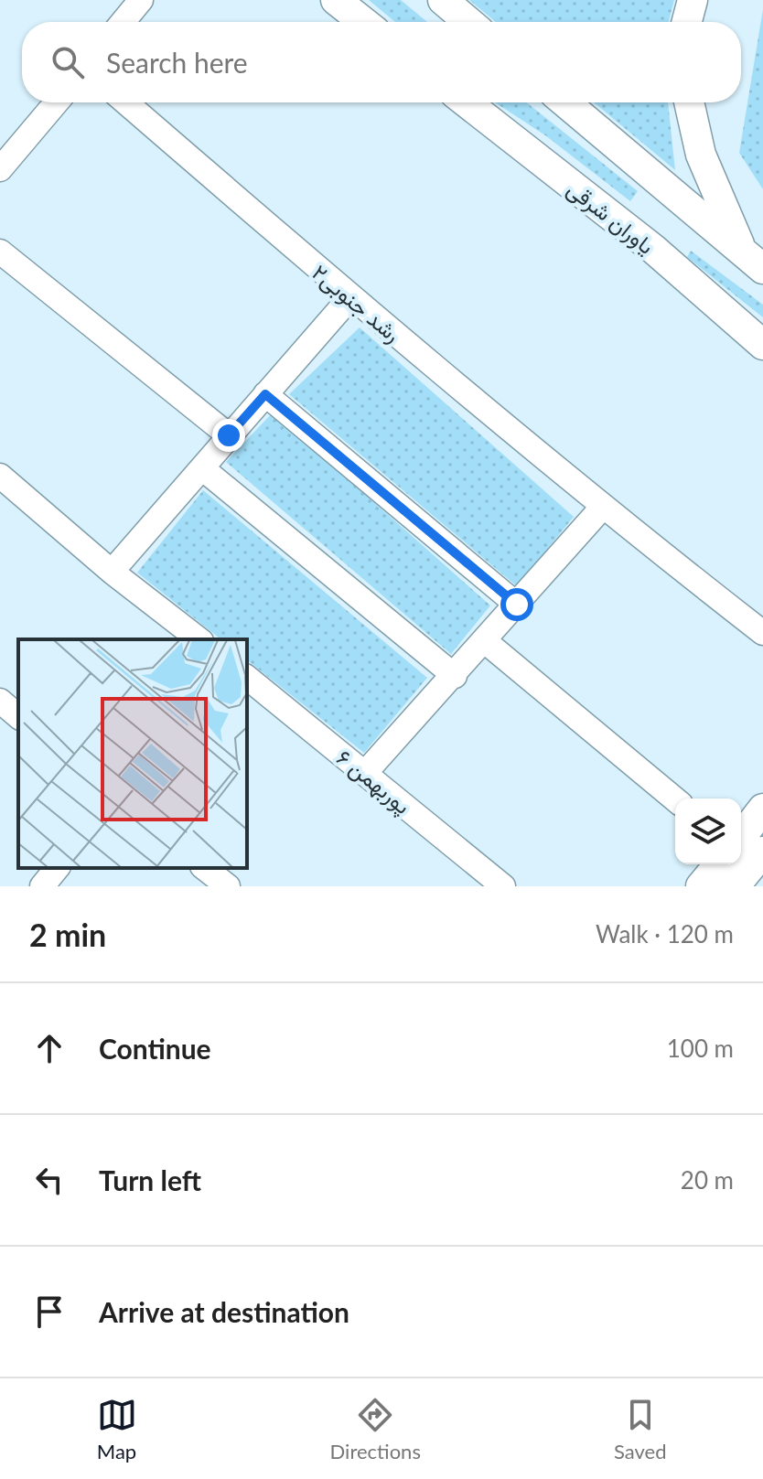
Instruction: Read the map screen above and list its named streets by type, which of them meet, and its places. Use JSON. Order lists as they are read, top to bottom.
{
  "streets": {
    "main road": ["یاوران شرقی"],
    "street": ["رشد جنوبی۲", "پوربهمن ۶"]
  },
  "page": {
    "search": "Search here",
    "heading": ["2 min", "Walk · 120 m"],
    "list": [
      ["Continue", "100 m"],
      ["Turn left", "20 m"],
      "Arrive at destination"
    ],
    "nav": ["Map", "Directions", "Saved"]
  }
}
